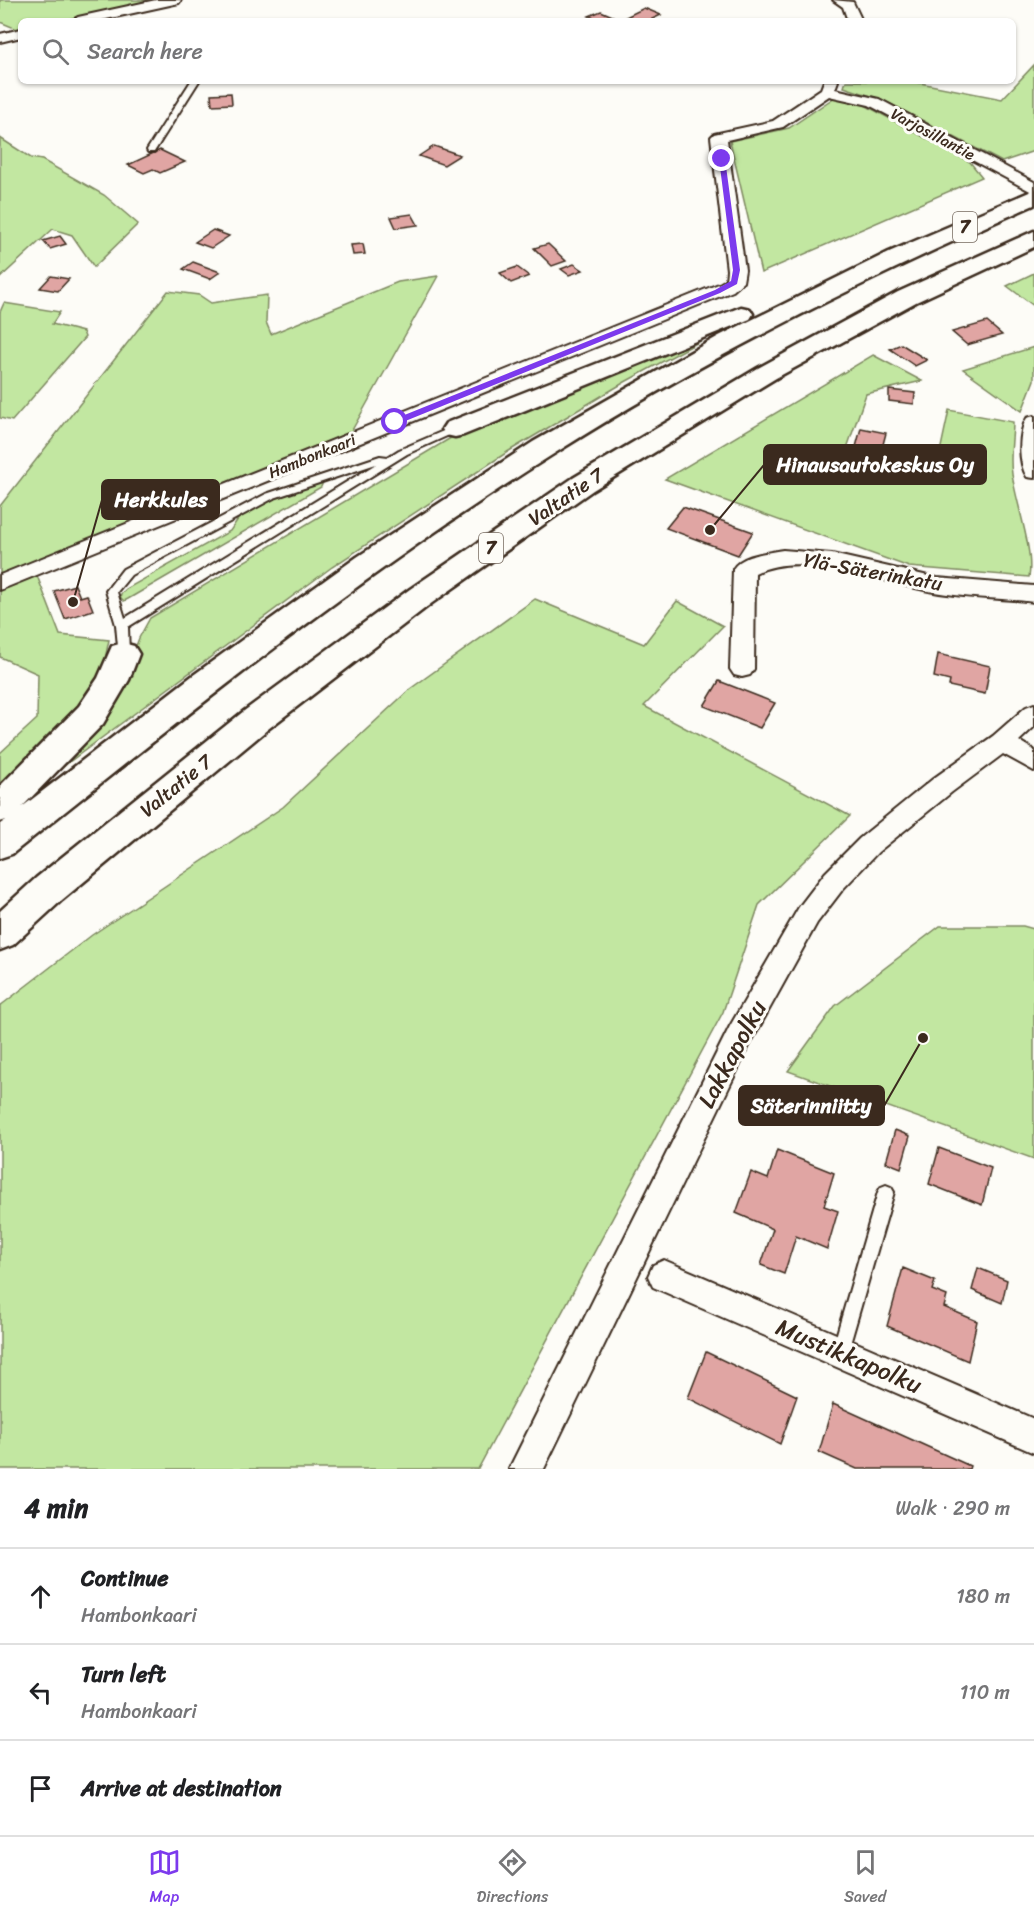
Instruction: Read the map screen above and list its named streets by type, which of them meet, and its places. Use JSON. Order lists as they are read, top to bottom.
{
  "streets": {
    "highway": ["7", "Valtatie 7"],
    "street": [
      "Varjosillantie",
      "Hambonkaari",
      "Ylä-Säterinkatu",
      "Lakkapolku",
      "Mustikkapolku"
    ]
  },
  "crossings": [
    ["Varjosillantie", "Hambonkaari"]
  ],
  "places": ["Hinausautokeskus Oy", "Herkkules", "Säterinniitty"],
  "page": {
    "search": "Search here",
    "heading": ["4 min", "Walk · 290 m"],
    "list": [
      ["Continue", "Hambonkaari", "180 m"],
      ["Turn left", "Hambonkaari", "110 m"],
      "Arrive at destination"
    ],
    "nav": ["Map", "Directions", "Saved"]
  }
}
